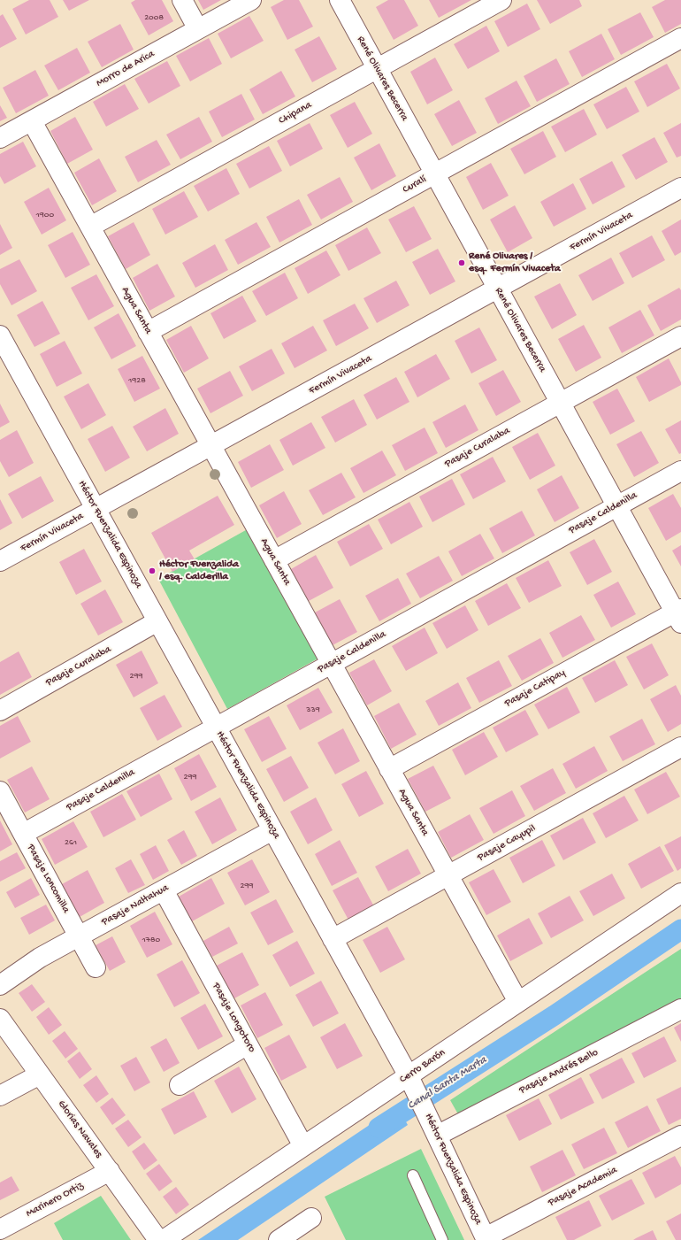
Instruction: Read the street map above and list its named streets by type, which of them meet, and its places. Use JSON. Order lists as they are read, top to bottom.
{
  "streets": {
    "street": [
      "Morro de Arica",
      "René Olivares Becerra",
      "Chipana",
      "Curalí",
      "Fermín Vivaceta",
      "Agua Santa",
      "Pasaje Curalaba",
      "Pasaje Caldenilla",
      "Héctor Fuenzalida Espinoza",
      "Pasaje Catipay",
      "Pasaje Cayupil",
      "Pasaje Loncomilla",
      "Pasaje Naltahua",
      "Pasaje Longotoro",
      "Cerro Barón",
      "Pasaje Andrés Bello",
      "Glorias Navales",
      "Pasaje Academia",
      "Marinero Ortiz"
    ]
  },
  "crossings": [
    ["Morro de Arica", "Agua Santa"],
    ["René Olivares Becerra", "Chipana"],
    ["René Olivares Becerra", "Curalí"],
    ["René Olivares Becerra", "Fermín Vivaceta"],
    ["René Olivares Becerra", "Pasaje Curalaba"],
    ["René Olivares Becerra", "Pasaje Caldenilla"],
    ["René Olivares Becerra", "Pasaje Catipay"],
    ["Chipana", "Agua Santa"],
    ["Curalí", "Agua Santa"],
    ["Fermín Vivaceta", "Agua Santa"],
    ["Fermín Vivaceta", "Héctor Fuenzalida Espinoza"],
    ["Agua Santa", "Pasaje Curalaba"],
    ["Agua Santa", "Pasaje Caldenilla"],
    ["Agua Santa", "Pasaje Catipay"],
    ["Agua Santa", "Pasaje Cayupil"],
    ["Agua Santa", "Cerro Barón"],
    ["Pasaje Curalaba", "Héctor Fuenzalida Espinoza"],
    ["Pasaje Caldenilla", "Héctor Fuenzalida Espinoza"],
    ["Pasaje Caldenilla", "Pasaje Loncomilla"],
    ["Héctor Fuenzalida Espinoza", "Pasaje Cayupil"],
    ["Héctor Fuenzalida Espinoza", "Pasaje Naltahua"],
    ["Héctor Fuenzalida Espinoza", "Cerro Barón"],
    ["Héctor Fuenzalida Espinoza", "Pasaje Andrés Bello"],
    ["Héctor Fuenzalida Espinoza", "Pasaje Academia"],
    ["Pasaje Loncomilla", "Pasaje Naltahua"],
    ["Pasaje Naltahua", "Pasaje Longotoro"],
    ["Pasaje Longotoro", "Cerro Barón"],
    ["Glorias Navales", "Marinero Ortiz"]
  ],
  "water": ["Canal Santa Marta"],
  "places": ["René Olivares / esq. Fermín Vivaceta", "Héctor Fuenzalida / esq. Calderilla"],
  "house_numbers": [
    "2008",
    "1900",
    "1928",
    "299",
    "339",
    "299",
    "261",
    "299",
    "1780"
  ]
}
